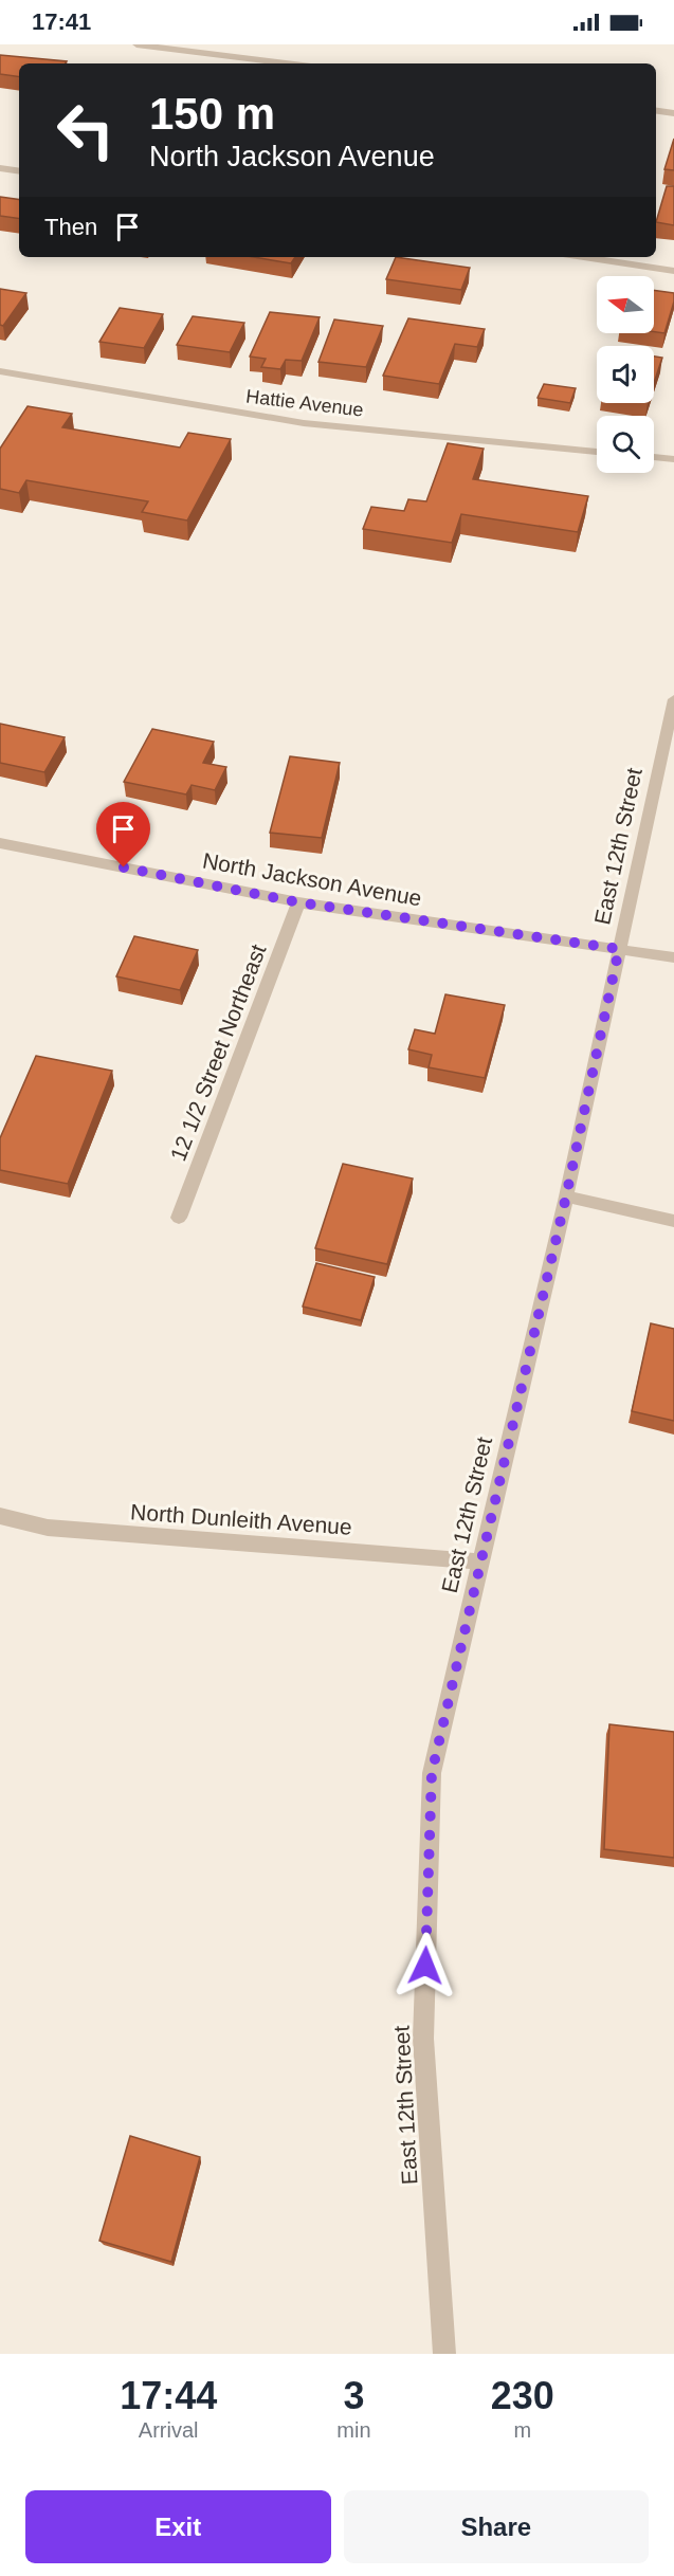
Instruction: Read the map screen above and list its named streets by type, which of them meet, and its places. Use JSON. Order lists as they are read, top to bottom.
{
  "streets": {
    "street": [
      "Hattie Avenue",
      "East 12th Street",
      "North Jackson Avenue",
      "12 1/2 Street Northeast",
      "North Dunleith Avenue"
    ]
  },
  "crossings": [
    ["East 12th Street", "North Jackson Avenue"],
    ["East 12th Street", "North Dunleith Avenue"],
    ["North Jackson Avenue", "12 1/2 Street Northeast"]
  ],
  "north": "left",
  "page": {
    "status": "17:41",
    "turn": ["150 m", "North Jackson Avenue"],
    "then": "Then",
    "eta": [
      "17:44",
      "Arrival",
      "3",
      "min",
      "230",
      "m"
    ],
    "buttons": ["Exit", "Share"]
  }
}
